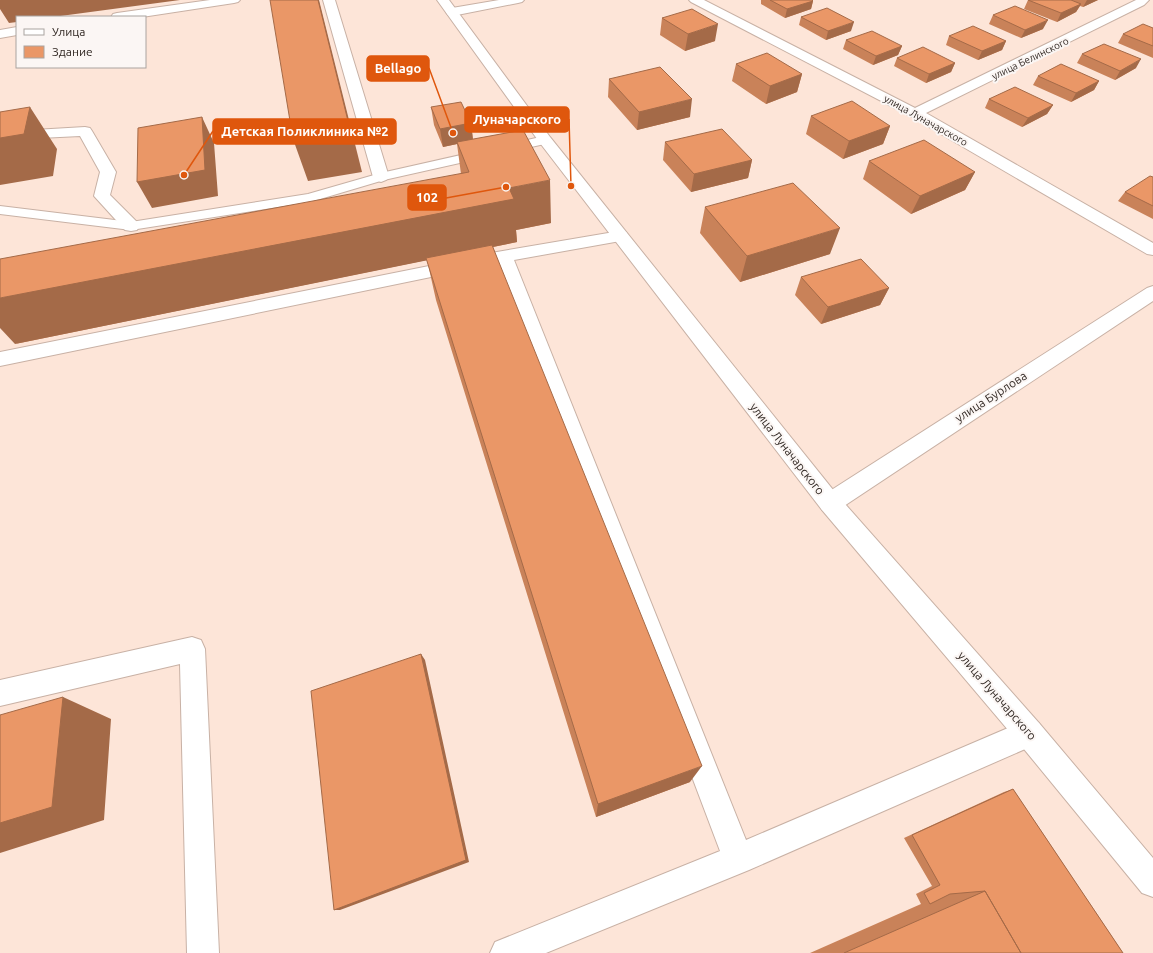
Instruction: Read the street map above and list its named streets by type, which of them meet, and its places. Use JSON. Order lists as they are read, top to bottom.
{
  "streets": {
    "street": ["улица Белинского", "улица Луначарского", "улица Бурлова"]
  },
  "crossings": [
    ["улица Белинского", "улица Луначарского"],
    ["улица Луначарского", "улица Бурлова"]
  ],
  "places": [
    "Bellago",
    "Детская Поликлиника №2",
    "Луначарского",
    "102"
  ],
  "legend": ["Улица", "Здание"]
}
